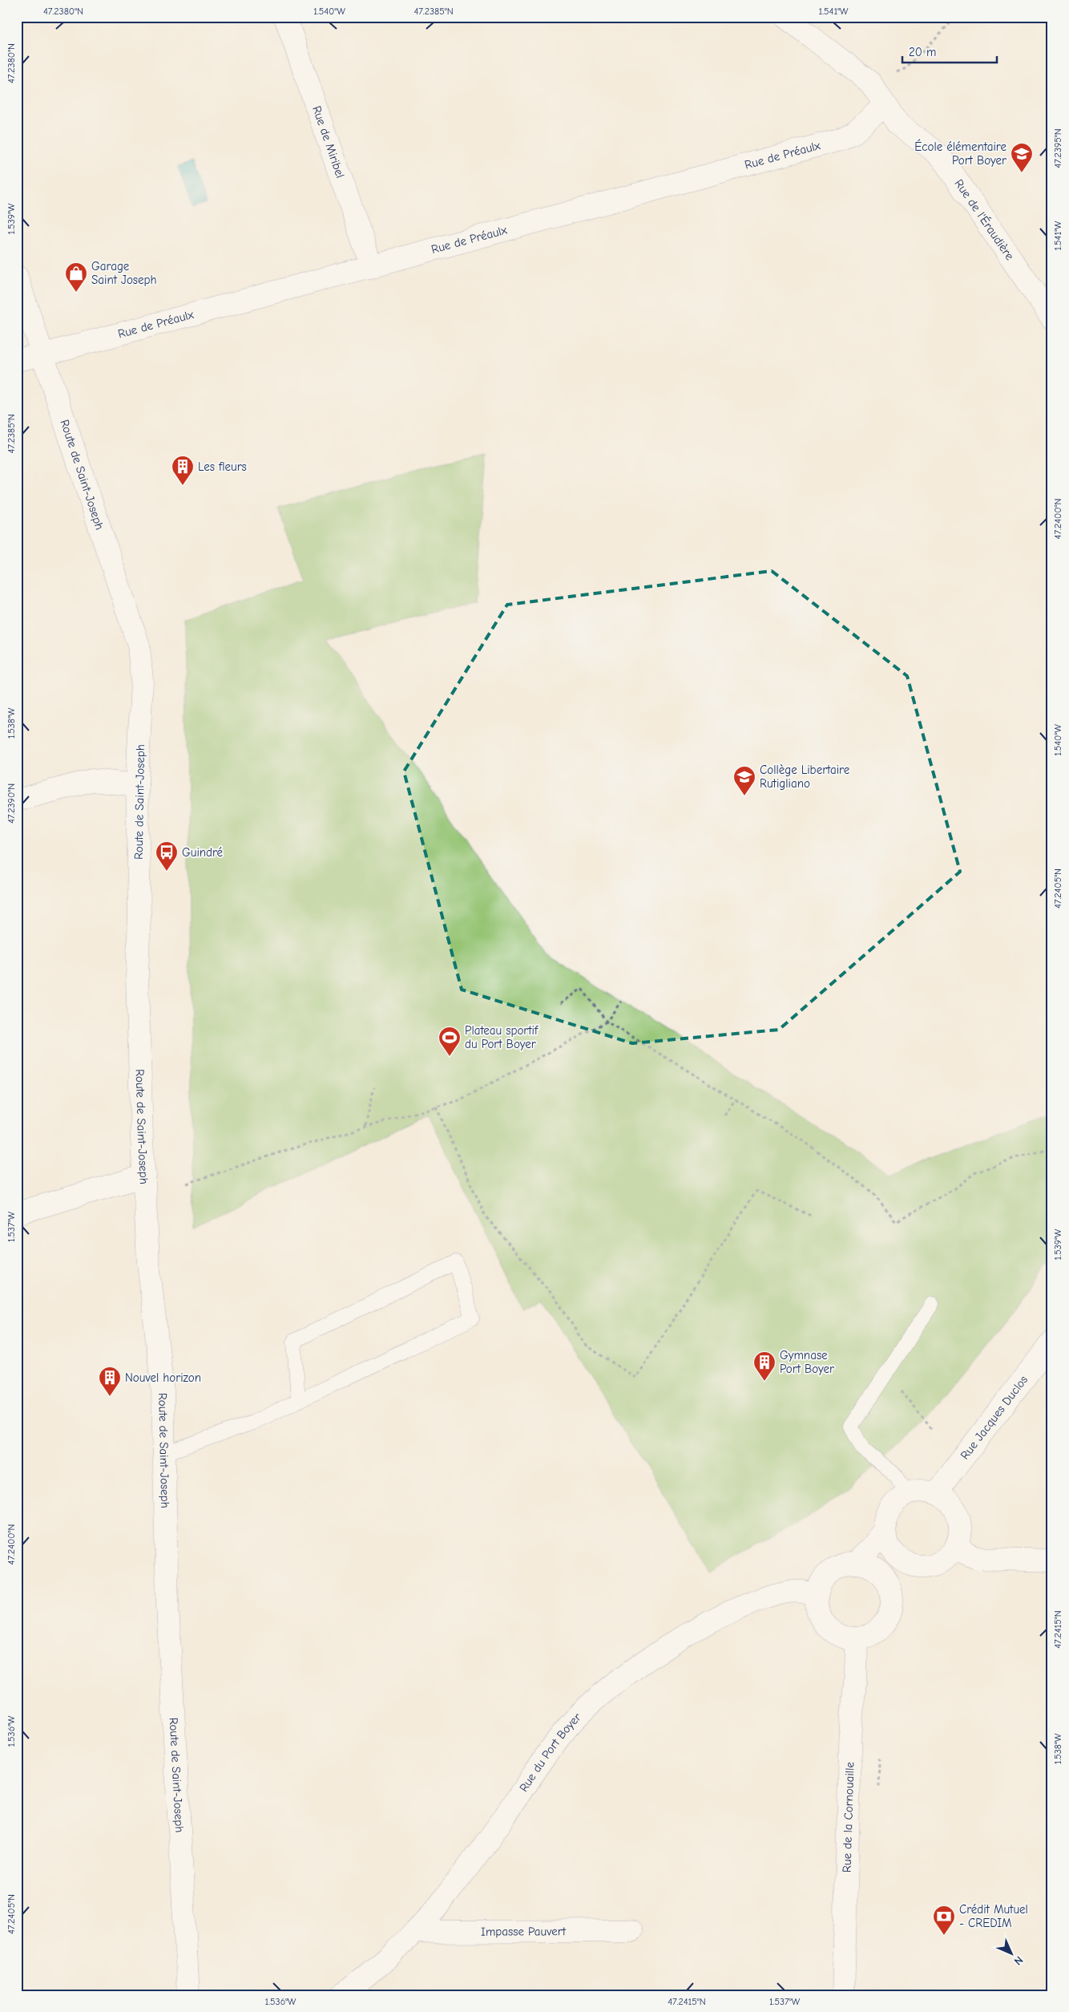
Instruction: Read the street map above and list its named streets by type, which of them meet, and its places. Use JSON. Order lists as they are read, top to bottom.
{
  "streets": {
    "street": [
      "Rue de Miribel",
      "Rue de Préaulx",
      "Rue de l'Éraudière",
      "Route de Saint-Joseph",
      "Rue Jacques Duclos",
      "Rue du Port Boyer",
      "Rue de la Cornouaille",
      "Impasse Pauvert"
    ]
  },
  "crossings": [
    ["Rue de Miribel", "Rue de Préaulx"],
    ["Rue de Préaulx", "Rue de l'Éraudière"],
    ["Rue de Préaulx", "Route de Saint-Joseph"],
    ["Rue du Port Boyer", "Rue de la Cornouaille"],
    ["Rue du Port Boyer", "Impasse Pauvert"]
  ],
  "places": {
    "school or university": ["École élémentaire Port Boyer", "Collège Libertaire Rutigliano"],
    "shop": ["Garage Saint Joseph"],
    "building": ["Les fleurs", "Gymnase Port Boyer", "Nouvel horizon"],
    "bus stop": ["Guindré"],
    "sports": ["Plateau sportif du Port Boyer"],
    "bank": ["Crédit Mutuel - CREDIM"]
  },
  "scale_bar": "20 m",
  "north": "bottom right",
  "coordinates": [
    "47.2380°N",
    "1.540°W",
    "47.2385°N",
    "1.541°W",
    "47.2395°N",
    "1.539°W",
    "47.2400°N",
    "1.538°W",
    "47.2390°N",
    "47.2405°N",
    "1.537°W",
    "47.2415°N",
    "1.536°W"
  ]
}
